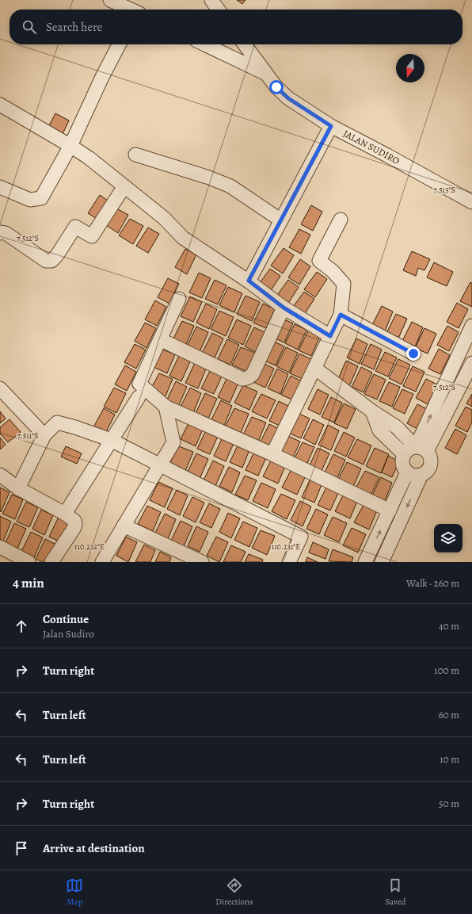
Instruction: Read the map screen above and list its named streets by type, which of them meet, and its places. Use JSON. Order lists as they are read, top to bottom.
{
  "streets": {
    "street": ["JALAN SUDIRO"]
  },
  "north": "bottom",
  "page": {
    "search": "Search here",
    "heading": ["4 min", "Walk · 260 m"],
    "list": [
      ["Continue", "Jalan Sudiro", "40 m"],
      ["Turn right", "100 m"],
      ["Turn left", "60 m"],
      ["Turn left", "10 m"],
      ["Turn right", "50 m"],
      "Arrive at destination"
    ],
    "nav": ["Map", "Directions", "Saved"]
  },
  "coordinates": [
    "7.513°S",
    "7.512°S",
    "7.511°S",
    "110.232°E",
    "110.231°E"
  ]
}
